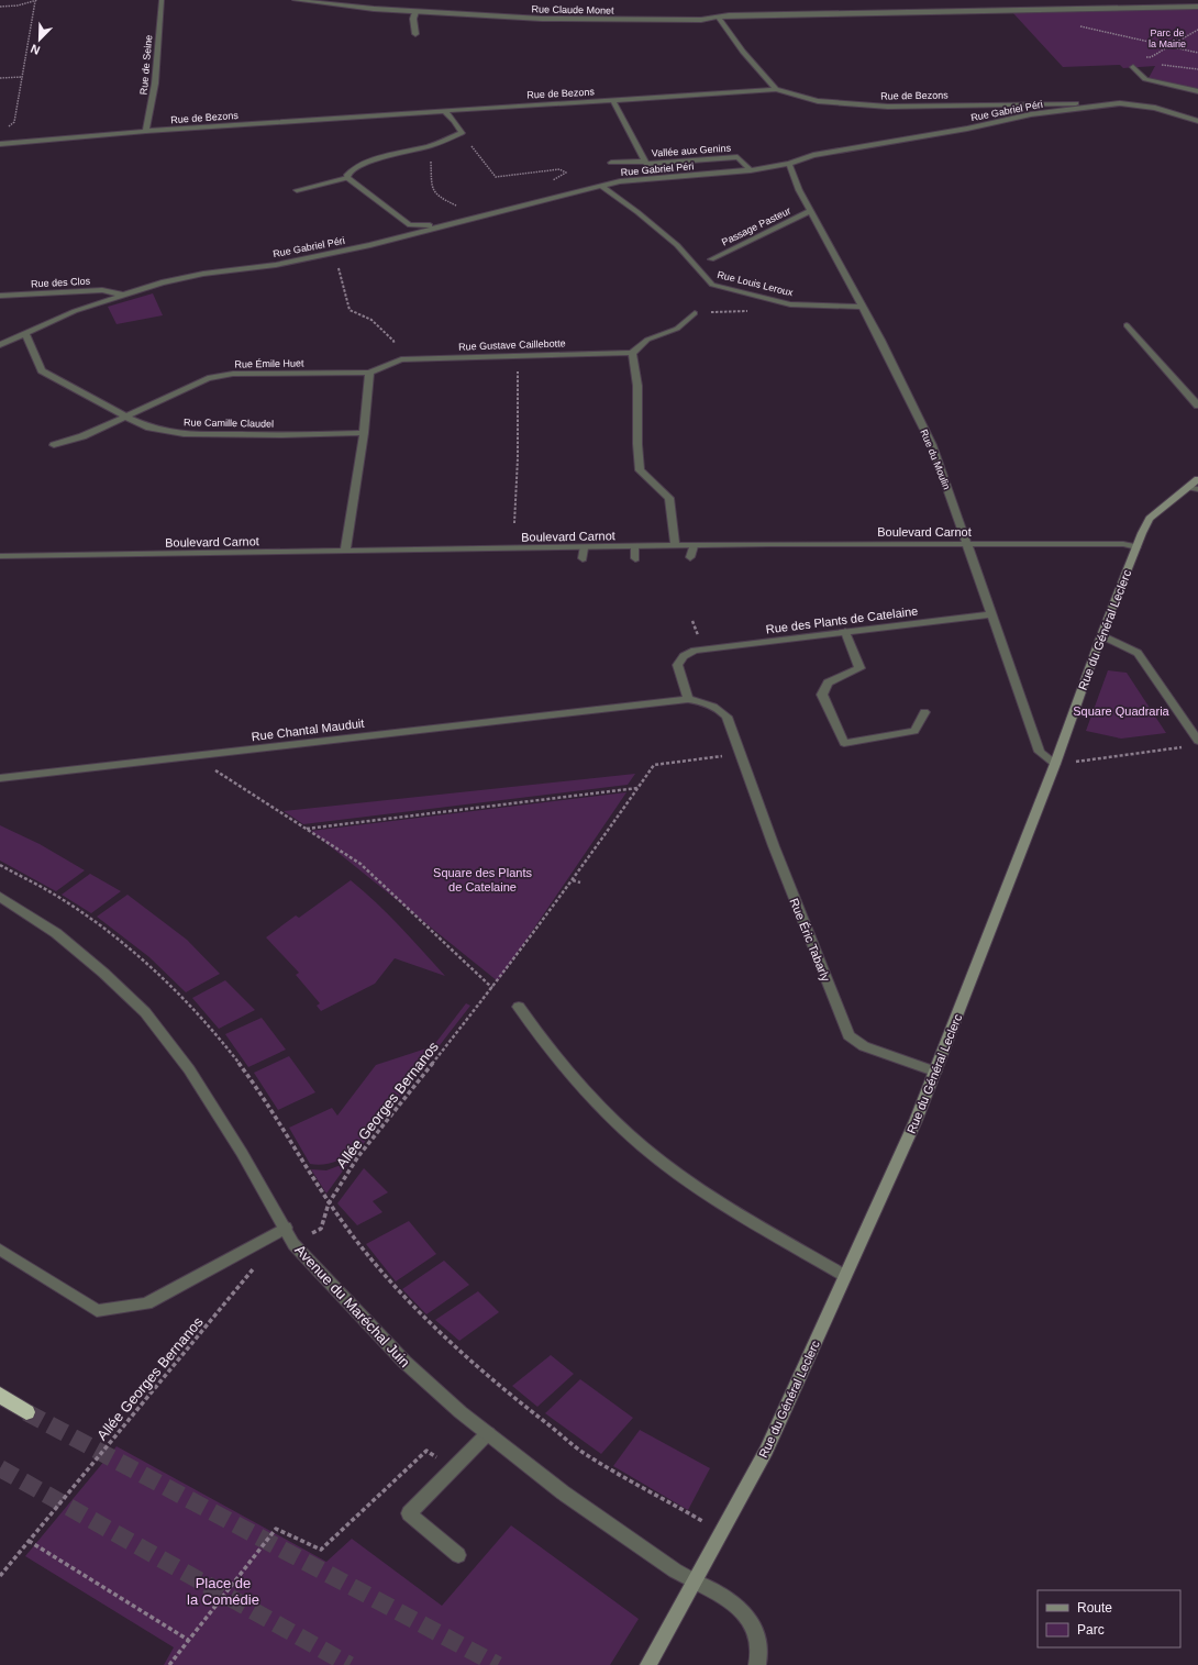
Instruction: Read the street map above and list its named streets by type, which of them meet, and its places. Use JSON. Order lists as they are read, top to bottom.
{
  "streets": {
    "street": [
      "Rue Claude Monet",
      "Rue de Seine",
      "Rue de Bezons",
      "Rue Gabriel Péri",
      "Vallée aux Genins",
      "Passage Pasteur",
      "Rue des Clos",
      "Rue Louis Leroux",
      "Rue Gustave Caillebotte",
      "Rue Émile Huet",
      "Rue Camille Claudel",
      "Rue du Moulin",
      "Boulevard Carnot",
      "Rue des Plants de Catelaine",
      "Rue du Général Leclerc",
      "Rue Chantal Mauduit",
      "Rue Éric Tabarly",
      "Avenue du Maréchal Juin"
    ],
    "path": ["Allée Georges Bernanos"]
  },
  "crossings": [
    ["Rue de Seine", "Rue de Bezons"],
    ["Rue de Bezons", "Rue Gabriel Péri"],
    ["Rue de Bezons", "Vallée aux Genins"],
    ["Rue Gabriel Péri", "Vallée aux Genins"],
    ["Rue Gabriel Péri", "Rue des Clos"],
    ["Rue Gabriel Péri", "Rue Louis Leroux"],
    ["Rue Gabriel Péri", "Rue Camille Claudel"],
    ["Rue Gabriel Péri", "Rue du Moulin"],
    ["Passage Pasteur", "Rue du Moulin"],
    ["Rue Louis Leroux", "Rue du Moulin"],
    ["Rue Gustave Caillebotte", "Rue Émile Huet"],
    ["Rue Émile Huet", "Rue Camille Claudel"],
    ["Rue du Moulin", "Boulevard Carnot"],
    ["Rue du Moulin", "Rue des Plants de Catelaine"],
    ["Rue du Moulin", "Rue du Général Leclerc"],
    ["Boulevard Carnot", "Rue du Général Leclerc"],
    ["Rue des Plants de Catelaine", "Rue Chantal Mauduit"],
    ["Rue des Plants de Catelaine", "Rue Éric Tabarly"],
    ["Rue du Général Leclerc", "Rue Éric Tabarly"],
    ["Rue du Général Leclerc", "Avenue du Maréchal Juin"],
    ["Rue Chantal Mauduit", "Rue Éric Tabarly"],
    ["Rue Éric Tabarly", "Allée Georges Bernanos"],
    ["Allée Georges Bernanos", "Avenue du Maréchal Juin"]
  ],
  "parks": [
    "Parc de la Mairie",
    "Square Quadraria",
    "Square des Plants de Catelaine",
    "Place de la Comédie"
  ],
  "legend": ["Route", "Parc"],
  "north": "bottom left"
}
